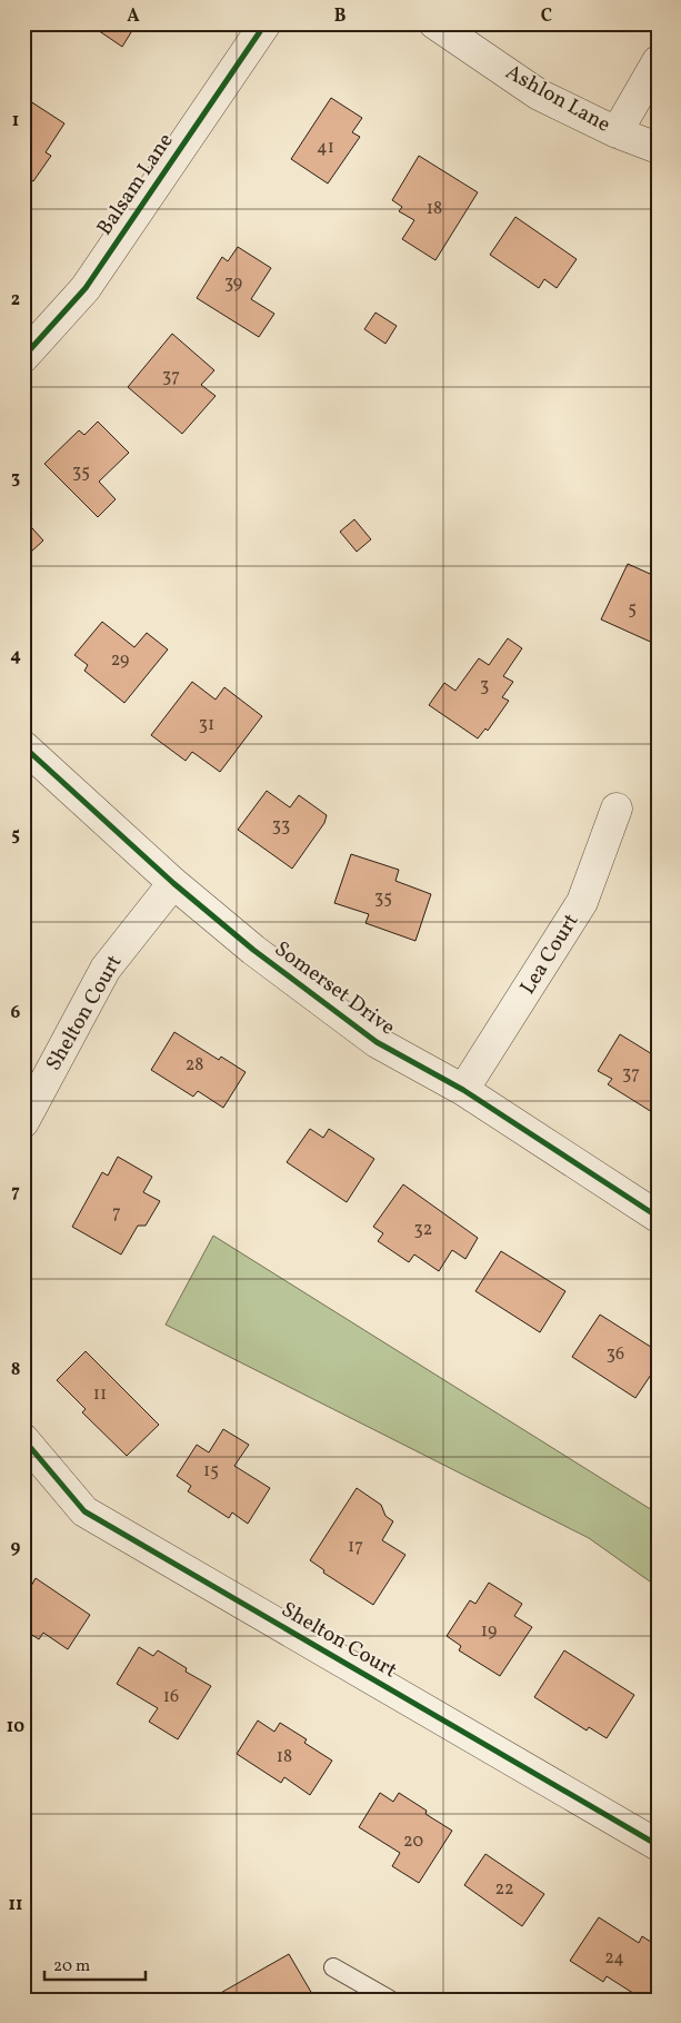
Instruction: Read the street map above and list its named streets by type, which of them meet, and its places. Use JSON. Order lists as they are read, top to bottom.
{
  "streets": {
    "street": [
      "Ashlon Lane",
      "Balsam Lane",
      "Lea Court",
      "Somerset Drive",
      "Shelton Court"
    ]
  },
  "crossings": [
    ["Lea Court", "Somerset Drive"],
    ["Somerset Drive", "Shelton Court"]
  ],
  "house_numbers": [
    "41",
    "18",
    "39",
    "37",
    "35",
    "5",
    "29",
    "3",
    "31",
    "33",
    "35",
    "28",
    "37",
    "7",
    "32",
    "36",
    "11",
    "15",
    "17",
    "19",
    "16",
    "18",
    "20",
    "22",
    "24"
  ],
  "scale_bar": "20 m",
  "grid": {
    "columns": ["A", "B", "C"],
    "rows": [
      "1",
      "2",
      "3",
      "4",
      "5",
      "6",
      "7",
      "8",
      "9",
      "10",
      "11"
    ]
  }
}
